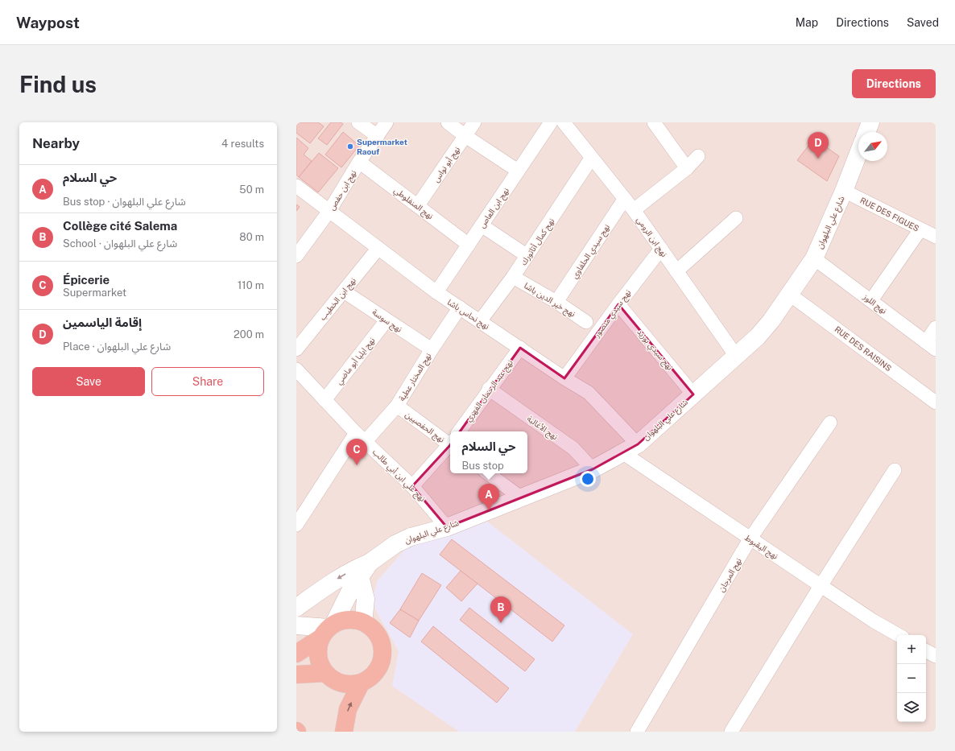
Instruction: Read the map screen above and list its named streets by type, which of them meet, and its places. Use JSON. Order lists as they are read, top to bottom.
{
  "streets": {
    "street": [
      "نهج أبو نواس",
      "نهج ابن حفص",
      "نهج المنفلوطي",
      "نهج ابن العاص",
      "RUE DES FIGUES",
      "شارع علي البلهوان",
      "نهج ابن الرومي",
      "نهج كمال أتاتورك",
      "نهج سيدي الحلفاوي",
      "نهج ابن الخطيب",
      "نهج خير الدين باشا",
      "نهج اللوز",
      "نهج سيدي منصور",
      "نهج نحاس باشا",
      "نهج سوسة",
      "RUE DES RAISINS",
      "نهج سيدي بوزيد",
      "نهج ايليا أبو ماضي",
      "نهج المختار عطية",
      "نهج عبد الرحمان الفهري",
      "نهج الحفصيين",
      "نهج الأغالبة",
      "نهج علي ابن أبي طالب",
      "نهج اليقبوط",
      "نهج المرجان"
    ]
  },
  "crossings": [
    ["نهج أبو نواس", "نهج المنفلوطي"],
    ["نهج ابن حفص", "نهج المنفلوطي"],
    ["نهج ابن حفص", "نهج نحاس باشا"],
    ["نهج المنفلوطي", "نهج ابن العاص"],
    ["نهج ابن العاص", "نهج نحاس باشا"],
    ["RUE DES FIGUES", "شارع علي البلهوان"],
    ["شارع علي البلهوان", "نهج ابن الرومي"],
    ["شارع علي البلهوان", "نهج اللوز"],
    ["شارع علي البلهوان", "نهج نحاس باشا"],
    ["شارع علي البلهوان", "RUE DES RAISINS"],
    ["شارع علي البلهوان", "نهج سيدي بوزيد"],
    ["شارع علي البلهوان", "نهج الأغالبة"],
    ["شارع علي البلهوان", "نهج علي ابن أبي طالب"],
    ["شارع علي البلهوان", "نهج اليقبوط"],
    ["نهج ابن الرومي", "نهج كمال أتاتورك"],
    ["نهج ابن الرومي", "نهج سيدي الحلفاوي"],
    ["نهج ابن الرومي", "نهج سيدي منصور"],
    ["نهج كمال أتاتورك", "نهج خير الدين باشا"],
    ["نهج كمال أتاتورك", "نهج نحاس باشا"],
    ["نهج سيدي الحلفاوي", "نهج خير الدين باشا"],
    ["نهج ابن الخطيب", "نهج نحاس باشا"],
    ["نهج ابن الخطيب", "نهج سوسة"],
    ["نهج سيدي منصور", "نهج نحاس باشا"],
    ["نهج سيدي منصور", "نهج سيدي بوزيد"],
    ["نهج نحاس باشا", "نهج المختار عطية"],
    ["نهج نحاس باشا", "نهج عبد الرحمان الفهري"],
    ["نهج نحاس باشا", "نهج اليقبوط"],
    ["نهج سوسة", "نهج ايليا أبو ماضي"],
    ["نهج سوسة", "نهج المختار عطية"],
    ["نهج ايليا أبو ماضي", "نهج علي ابن أبي طالب"],
    ["نهج المختار عطية", "نهج الحفصيين"],
    ["نهج المختار عطية", "نهج علي ابن أبي طالب"],
    ["نهج عبد الرحمان الفهري", "نهج الأغالبة"],
    ["نهج عبد الرحمان الفهري", "نهج علي ابن أبي طالب"],
    ["نهج اليقبوط", "نهج المرجان"]
  ],
  "places": ["Supermarket Raouf"],
  "north": "top right",
  "page": {
    "header": "Waypost",
    "nav": ["Map", "Directions", "Saved"],
    "buttons": [
      "Directions",
      ["Save", "Share"]
    ],
    "title": "Find us",
    "heading": ["Nearby", "4 results"],
    "pins": [
      "D",
      "C",
      "A",
      "B"
    ],
    "list": [
      {
        "mark": "A",
        "name": "حي السلام",
        "note": "Bus stop · شارع علي البلهوان",
        "value": "50 m"
      },
      {
        "mark": "B",
        "name": "Collège cité Salema",
        "note": "School · شارع علي البلهوان",
        "value": "80 m"
      },
      {
        "mark": "C",
        "name": "Épicerie",
        "note": "Supermarket",
        "value": "110 m"
      },
      {
        "mark": "D",
        "name": "إقامة الياسمين",
        "note": "Place · شارع علي البلهوان",
        "value": "200 m"
      }
    ],
    "popup": ["حي السلام", "Bus stop"],
    "map_buttons": ["+", "−"]
  }
}
